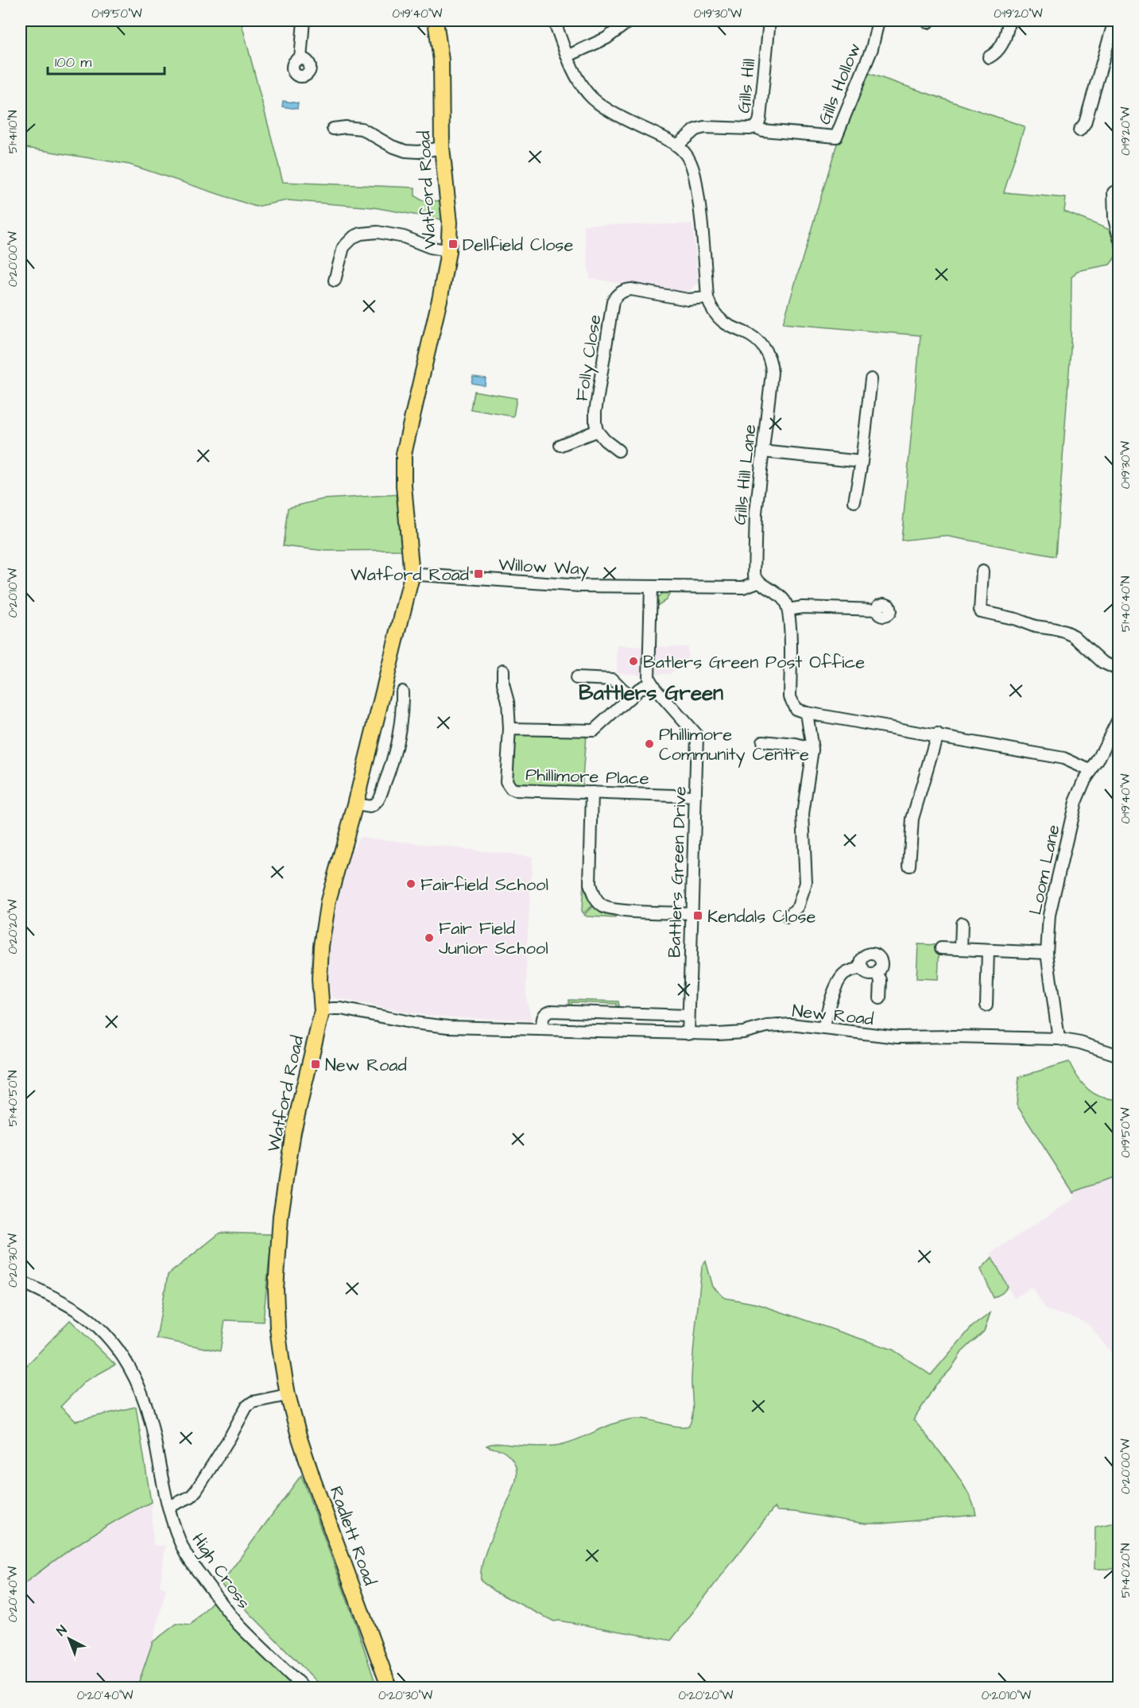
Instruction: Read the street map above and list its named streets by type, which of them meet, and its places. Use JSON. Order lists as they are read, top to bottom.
{
  "streets": {
    "main road": ["Watford Road", "Radlett Road"],
    "street": [
      "Gills Hollow",
      "Gills Hill",
      "Folly Close",
      "Gills Hill Lane",
      "Willow Way",
      "Phillimore Place",
      "Loom Lane",
      "Battlers Green Drive",
      "New Road",
      "High Cross"
    ]
  },
  "crossings": [
    ["Gills Hollow", "Gills Hill"],
    ["Gills Hill", "Gills Hill Lane"],
    ["Watford Road", "Willow Way"],
    ["Watford Road", "New Road"],
    ["Watford Road", "Radlett Road"],
    ["Folly Close", "Gills Hill Lane"],
    ["Gills Hill Lane", "Willow Way"],
    ["Phillimore Place", "Battlers Green Drive"],
    ["Loom Lane", "New Road"],
    ["Battlers Green Drive", "New Road"]
  ],
  "districts": ["Battlers Green"],
  "places": {
    "transit": [
      "Dellfield Close",
      "Watford Road",
      "Kendals Close",
      "New Road"
    ],
    "other": [
      "Batlers Green Post Office",
      "Phillimore Community Centre",
      "Fairfield School",
      "Fair Field Junior School"
    ]
  },
  "scale_bar": "100 m",
  "north": "top left",
  "coordinates": [
    "0°19'50\"W",
    "0°19'40\"W",
    "0°19'30\"W",
    "0°19'20\"W",
    "51°41'10\"N",
    "0°20'00\"W",
    "0°20'10\"W",
    "51°40'40\"N",
    "0°20'20\"W",
    "51°40'50\"N",
    "0°20'30\"W",
    "51°40'20\"N",
    "0°20'40\"W"
  ]
}
